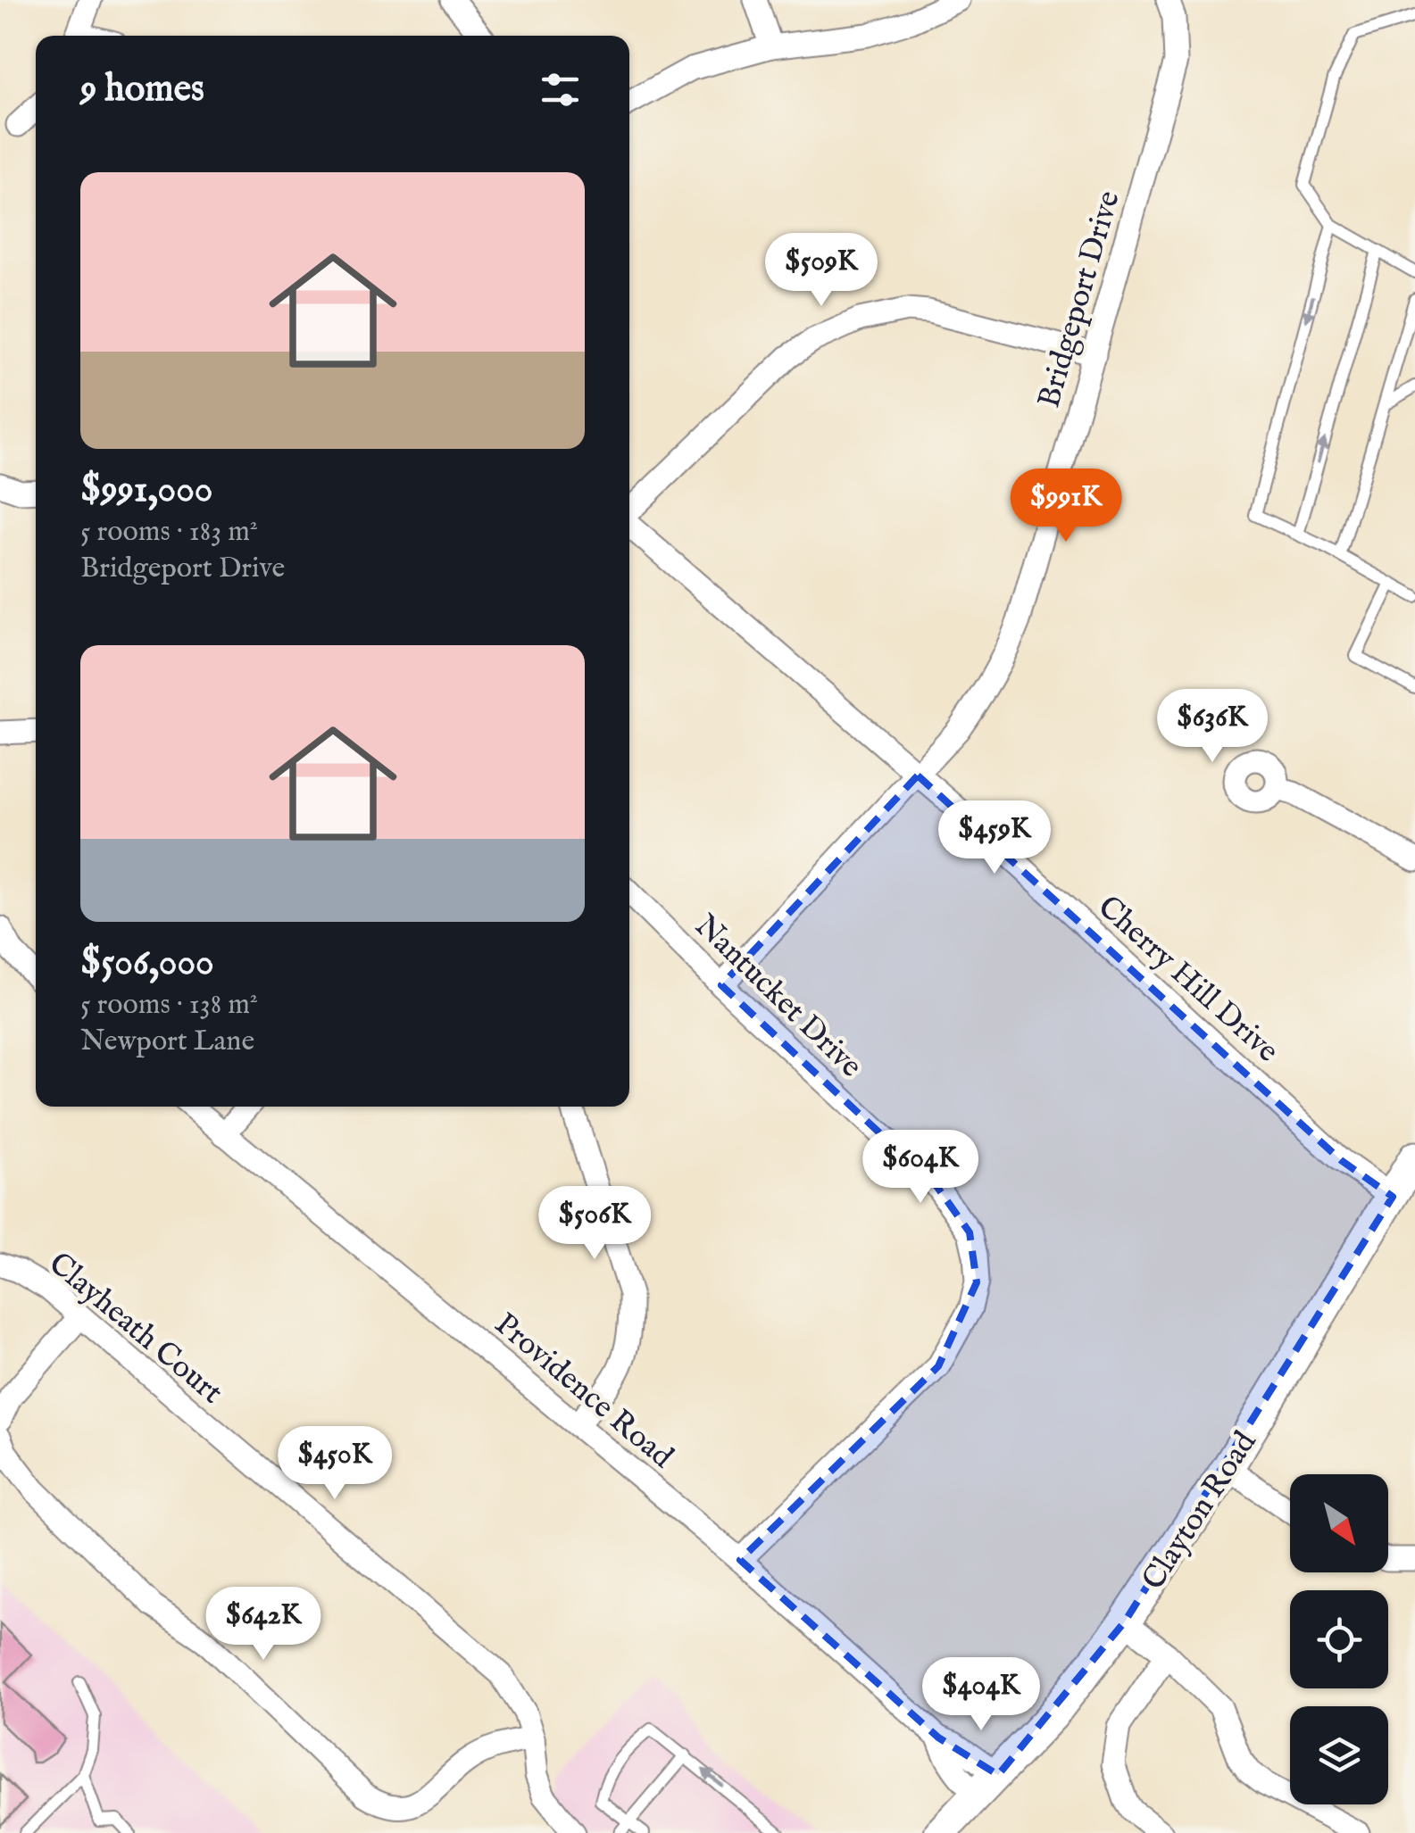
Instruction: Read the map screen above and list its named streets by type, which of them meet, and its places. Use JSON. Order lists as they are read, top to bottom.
{
  "streets": {
    "main road": ["Clayton Road"],
    "street": [
      "Bridgeport Drive",
      "Cherry Hill Drive",
      "Nantucket Drive",
      "Clayheath Court",
      "Providence Road"
    ]
  },
  "crossings": [
    ["Bridgeport Drive", "Cherry Hill Drive"],
    ["Bridgeport Drive", "Nantucket Drive"],
    ["Cherry Hill Drive", "Clayton Road"],
    ["Nantucket Drive", "Providence Road"],
    ["Providence Road", "Clayton Road"]
  ],
  "north": "bottom right",
  "page": {
    "heading": "9 homes",
    "list": [
      {
        "name": "$991,000",
        "note": "5 rooms · 183 m² · Bridgeport Drive"
      },
      {
        "name": "$506,000",
        "note": "5 rooms · 138 m² · Newport Lane"
      }
    ],
    "price": [
      "$509K",
      "$991K",
      "$636K",
      "$459K",
      "$604K",
      "$506K",
      "$450K",
      "$642K",
      "$404K"
    ]
  }
}
